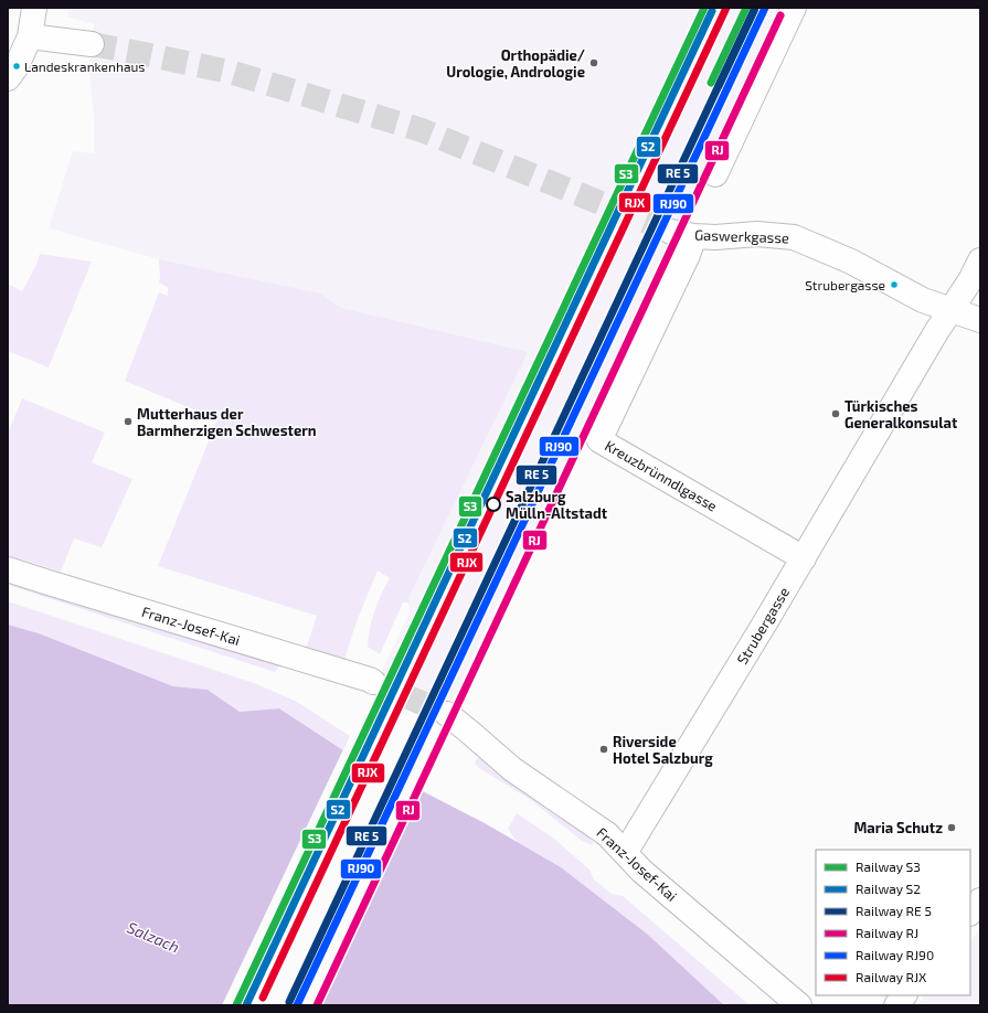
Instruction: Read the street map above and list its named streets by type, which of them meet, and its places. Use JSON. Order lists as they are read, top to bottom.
{
  "streets": {
    "street": [
      "Gaswerkgasse",
      "Kreuzbrünndlgasse",
      "Franz-Josef-Kai",
      "Strubergasse"
    ]
  },
  "crossings": [
    ["Gaswerkgasse", "Kreuzbrünndlgasse"],
    ["Gaswerkgasse", "Strubergasse"],
    ["Kreuzbrünndlgasse", "Strubergasse"],
    ["Franz-Josef-Kai", "Strubergasse"]
  ],
  "water": ["Salzach"],
  "places": [
    "Orthopädie/ Urologie, Andrologie",
    "Landeskrankenhaus",
    "Strubergasse",
    "Türkisches Generalkonsulat",
    "Mutterhaus der Barmherzigen Schwestern",
    "Salzburg Mülln-Altstadt",
    "Riverside Hotel Salzburg",
    "Maria Schutz"
  ],
  "lines": [
    "rail line S3",
    "rail line RJ90",
    "rail line RJX",
    "rail line S2",
    "rail line RJ"
  ],
  "legend": [
    "Railway S3",
    "Railway S2",
    "Railway RE 5",
    "Railway RJ",
    "Railway RJ90",
    "Railway RJX"
  ]
}
